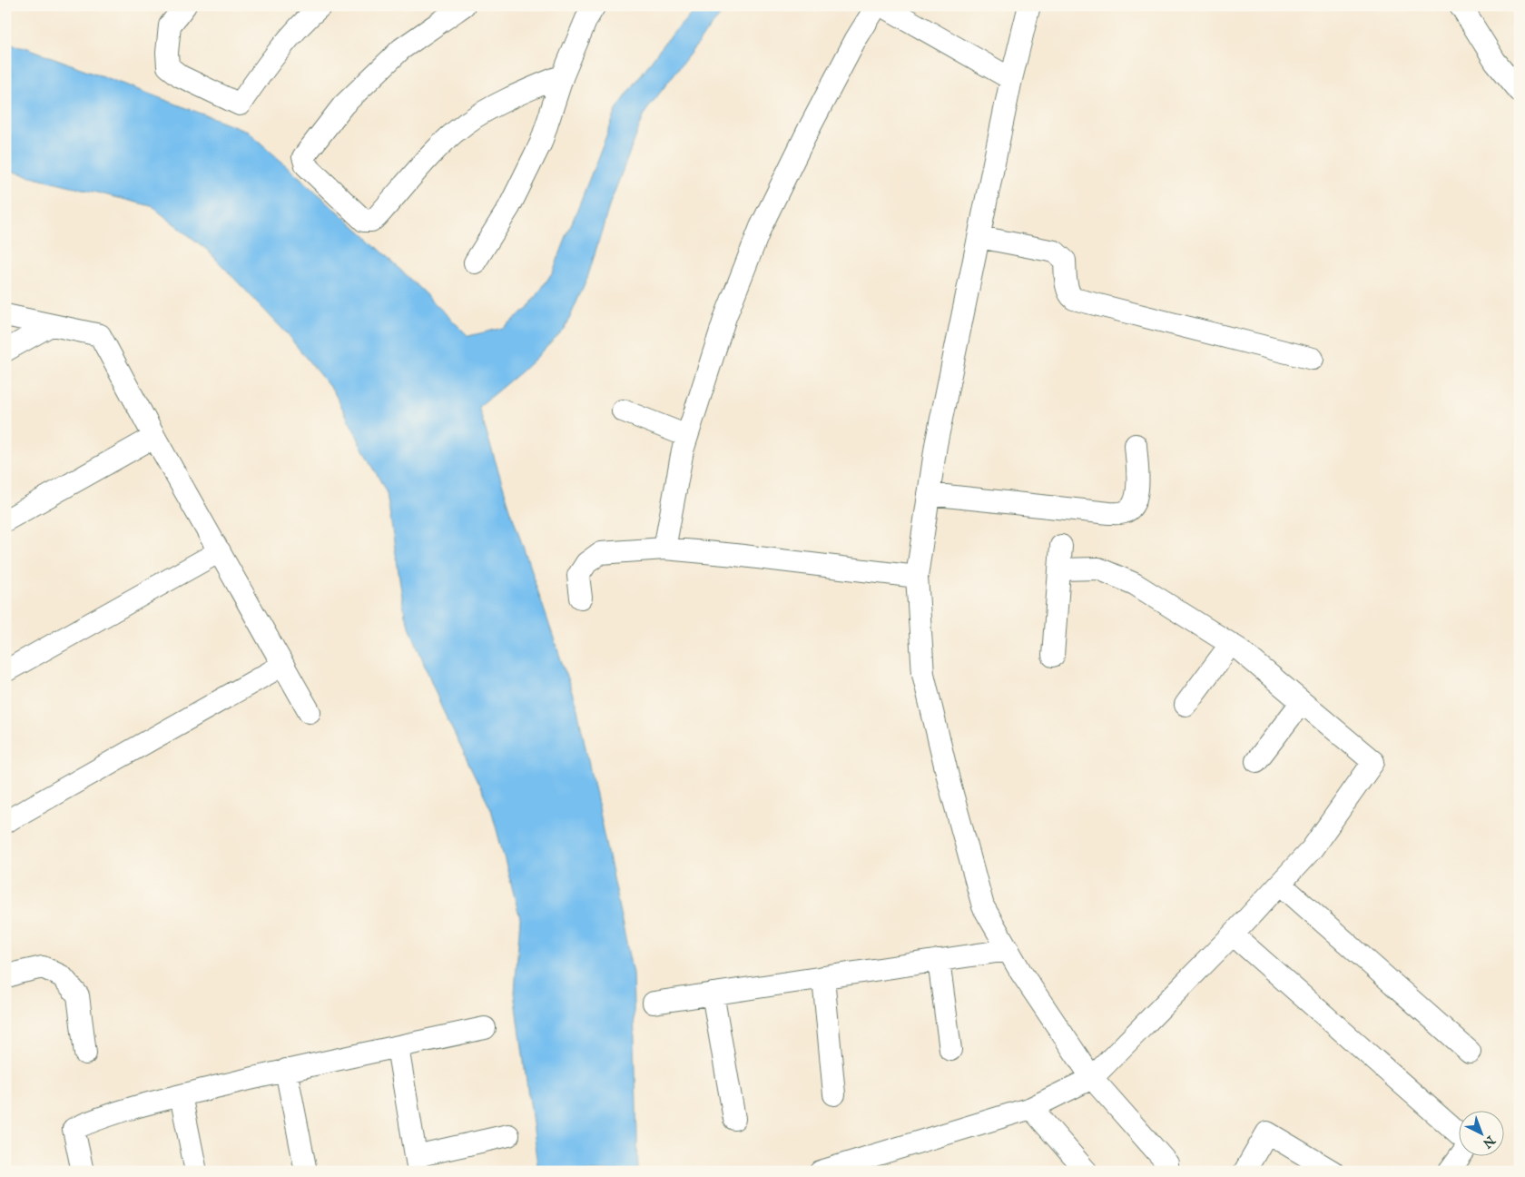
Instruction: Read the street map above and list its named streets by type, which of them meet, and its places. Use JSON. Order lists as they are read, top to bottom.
{
  "north": "bottom right"
}
